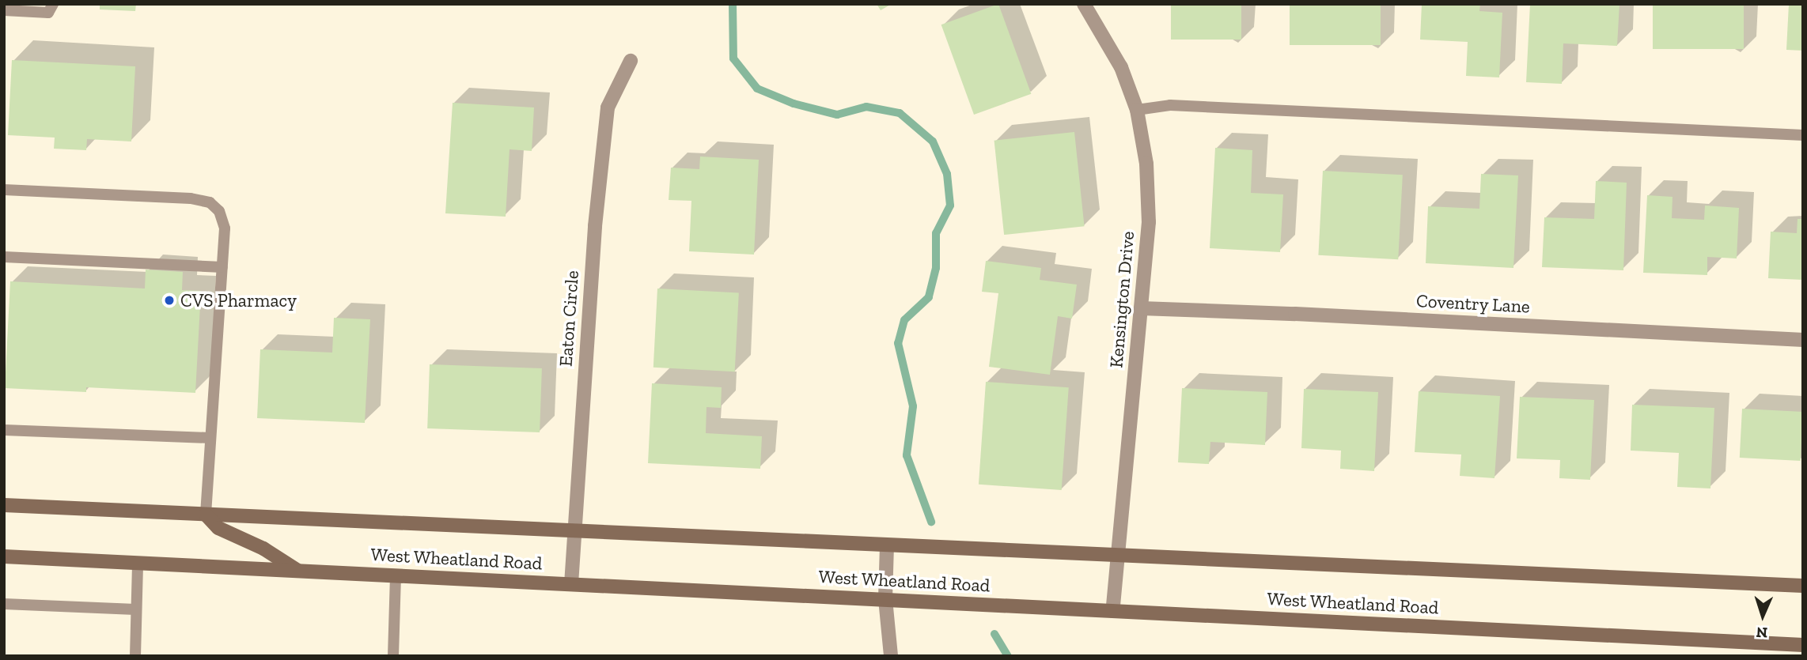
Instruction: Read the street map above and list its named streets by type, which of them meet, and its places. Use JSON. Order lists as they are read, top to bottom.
{
  "streets": {
    "main road": ["West Wheatland Road"],
    "street": ["Kensington Drive", "Coventry Lane", "Eaton Circle"]
  },
  "crossings": [
    ["Kensington Drive", "Coventry Lane"],
    ["Kensington Drive", "West Wheatland Road"],
    ["Eaton Circle", "West Wheatland Road"]
  ],
  "places": ["CVS Pharmacy"],
  "north": "bottom"
}
